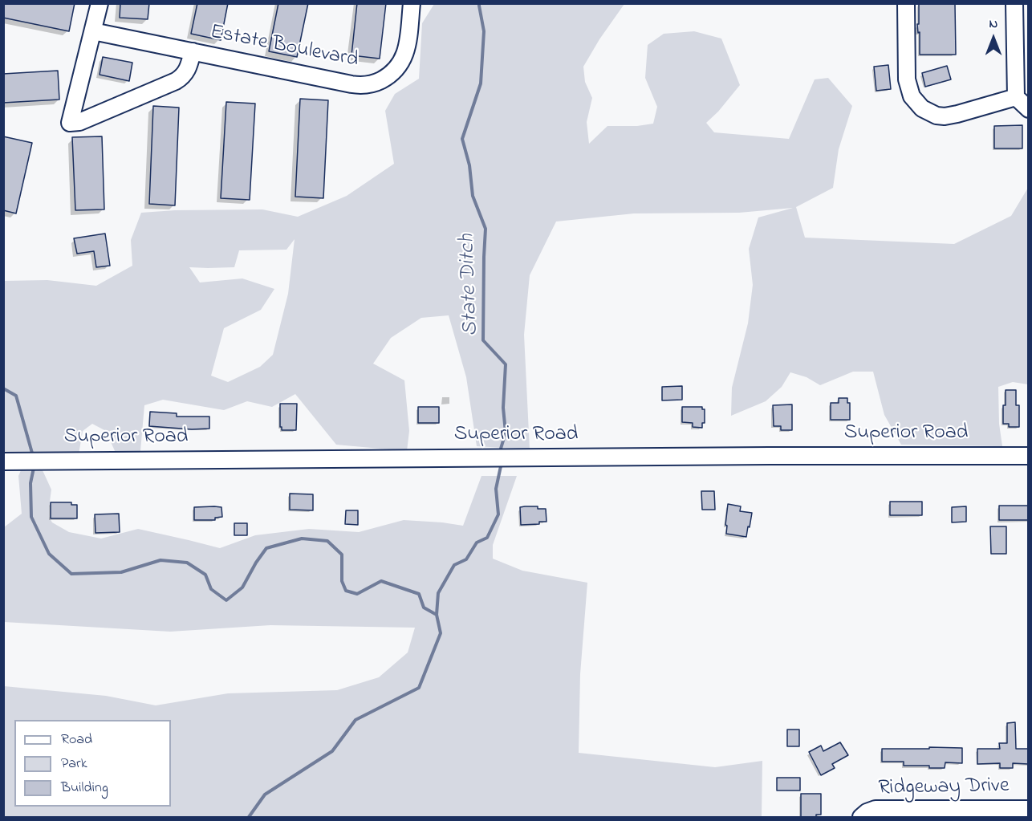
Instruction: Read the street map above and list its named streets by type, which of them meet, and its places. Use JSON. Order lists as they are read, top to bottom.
{
  "streets": {
    "street": ["Estate Boulevard", "Superior Road", "Ridgeway Drive"]
  },
  "water": ["State Ditch"],
  "legend": ["Road", "Park", "Building"],
  "north": "top"
}
